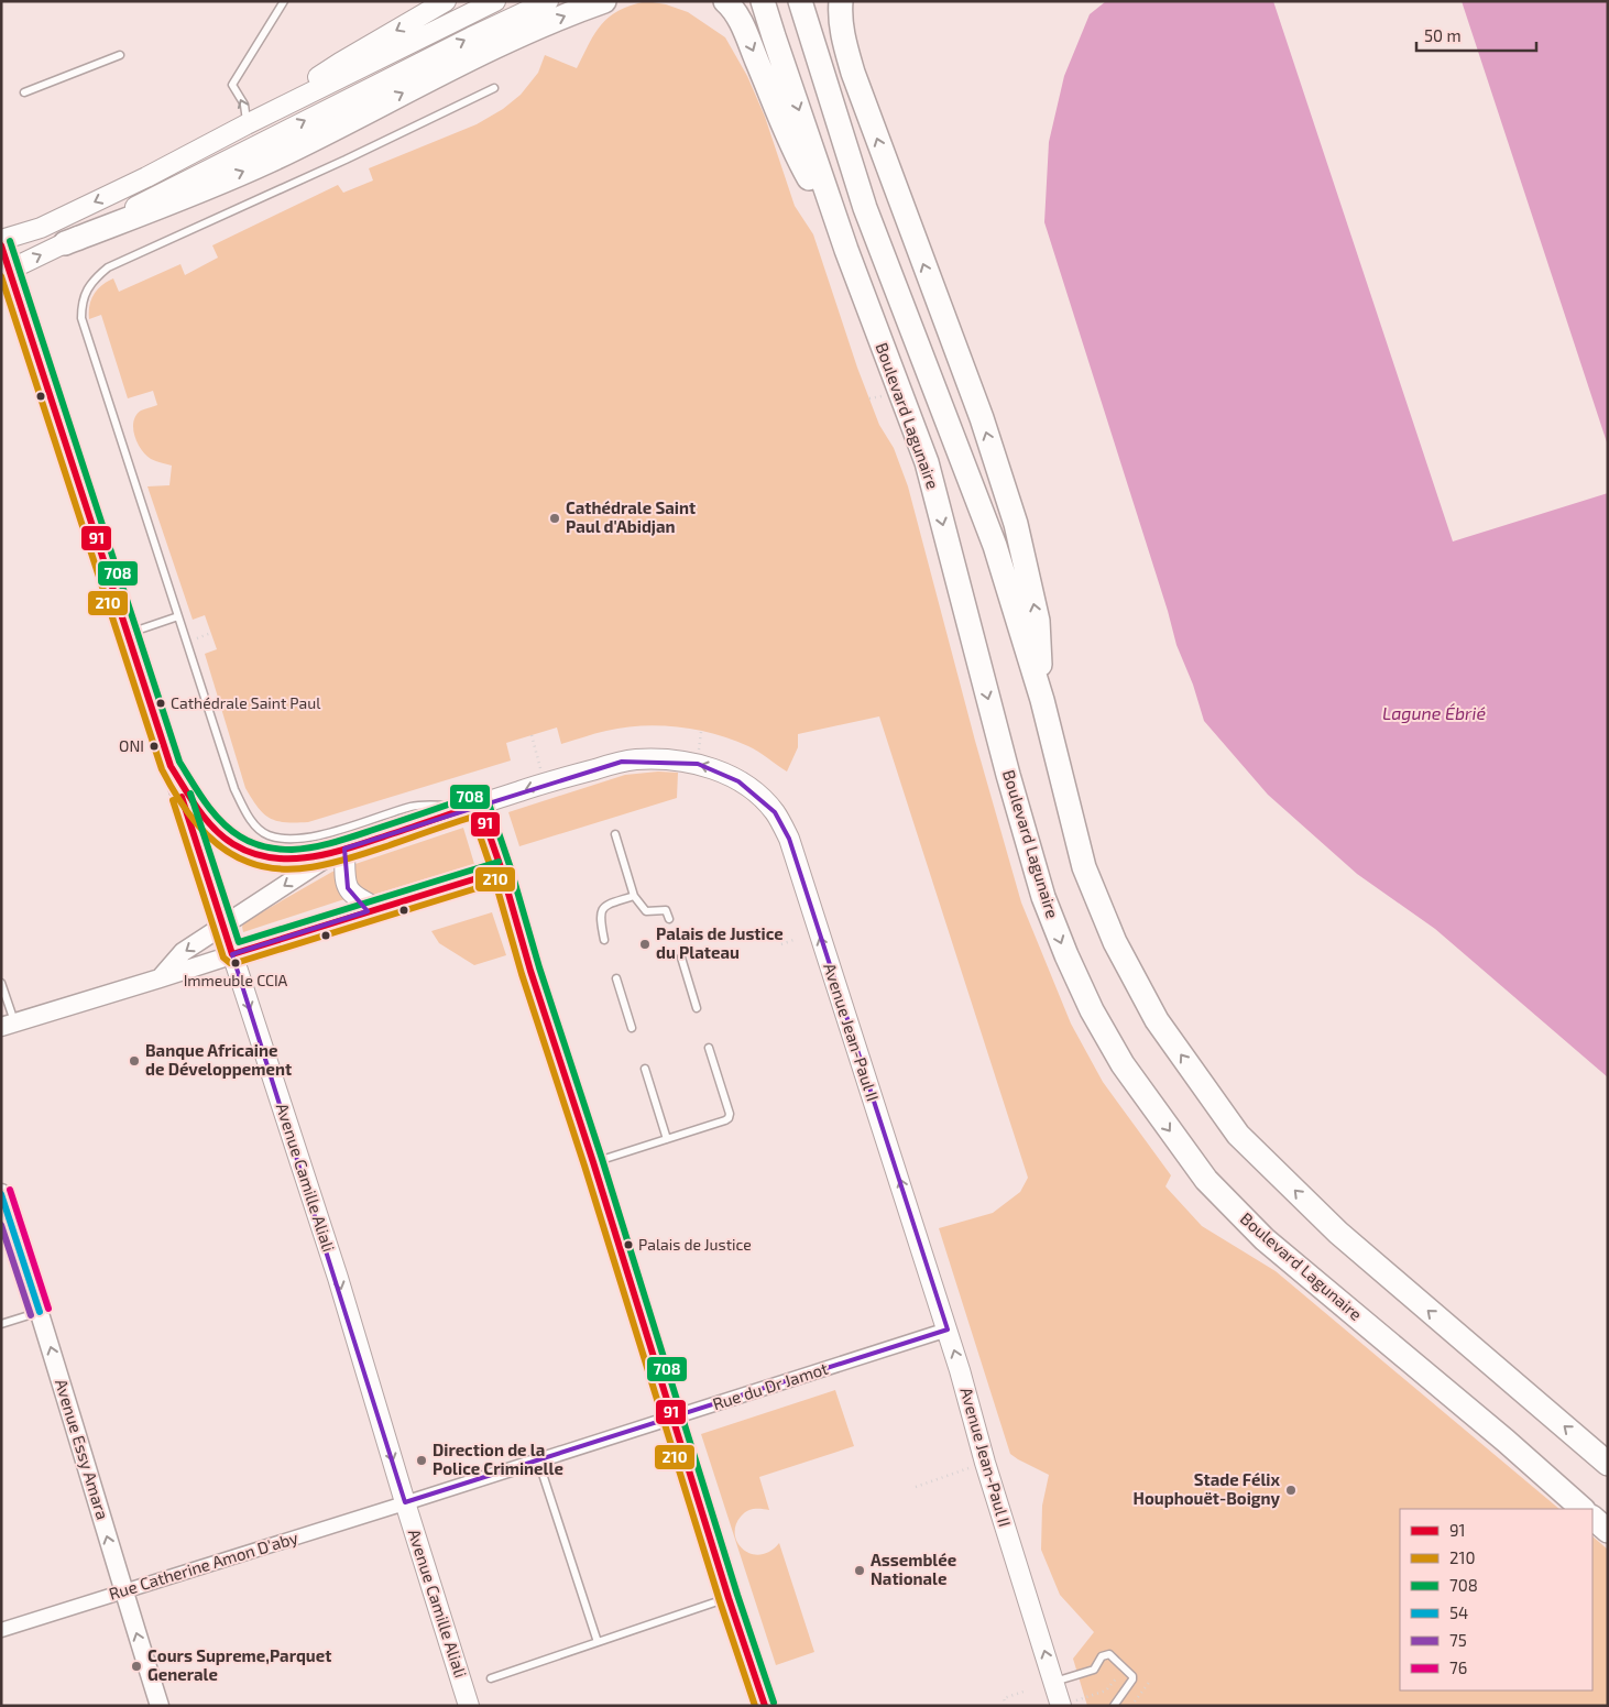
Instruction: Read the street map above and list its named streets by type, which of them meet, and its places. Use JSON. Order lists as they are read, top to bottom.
{
  "streets": {
    "highway": ["Boulevard Lagunaire"],
    "main road": ["Avenue Jean-Paul II", "Avenue Camille Aliali"],
    "street": ["Rue du Dr Jamot", "Avenue Essy Amara", "Rue Catherine Amon D'aby"]
  },
  "crossings": [
    ["Avenue Jean-Paul II", "Avenue Camille Aliali"],
    ["Avenue Jean-Paul II", "Rue du Dr Jamot"],
    ["Avenue Camille Aliali", "Rue du Dr Jamot"],
    ["Avenue Camille Aliali", "Rue Catherine Amon D'aby"],
    ["Rue du Dr Jamot", "Rue Catherine Amon D'aby"],
    ["Avenue Essy Amara", "Rue Catherine Amon D'aby"]
  ],
  "one_way": ["Avenue Camille Aliali", "Avenue Essy Amara"],
  "water": ["Lagune Ébrié"],
  "places": [
    "Cathédrale Saint Paul d'Abidjan",
    "Cathédrale Saint Paul",
    "ONI",
    "Palais de Justice du Plateau",
    "Immeuble CCIA",
    "Banque Africaine de Développement",
    "Palais de Justice",
    "Direction de la Police Criminelle",
    "Stade Félix Houphouët-Boigny",
    "Assemblée Nationale",
    "Cours Supreme,Parquet Generale"
  ],
  "lines": [
    "transit line 708",
    "transit line 91",
    "transit line 210",
    "transit line 76",
    "transit line 54",
    "transit line 75"
  ],
  "legend": [
    "91",
    "210",
    "708",
    "54",
    "75",
    "76"
  ],
  "scale_bar": "50 m"
}
